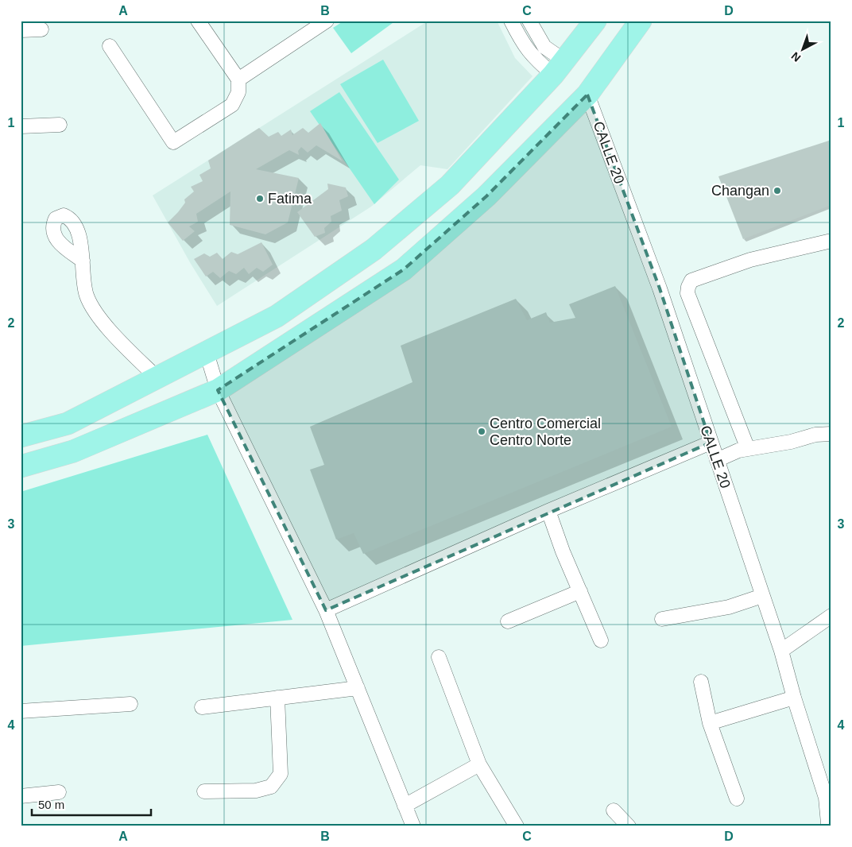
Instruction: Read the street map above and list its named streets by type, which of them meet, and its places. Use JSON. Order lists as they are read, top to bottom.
{
  "streets": {
    "street": ["CALLE 20"]
  },
  "places": ["Changan", "Fatima", "Centro Comercial Centro Norte"],
  "scale_bar": "50 m",
  "north": "bottom left",
  "grid": {
    "columns": [
      "A",
      "B",
      "C",
      "D"
    ],
    "rows": [
      "1",
      "2",
      "3",
      "4"
    ]
  }
}
